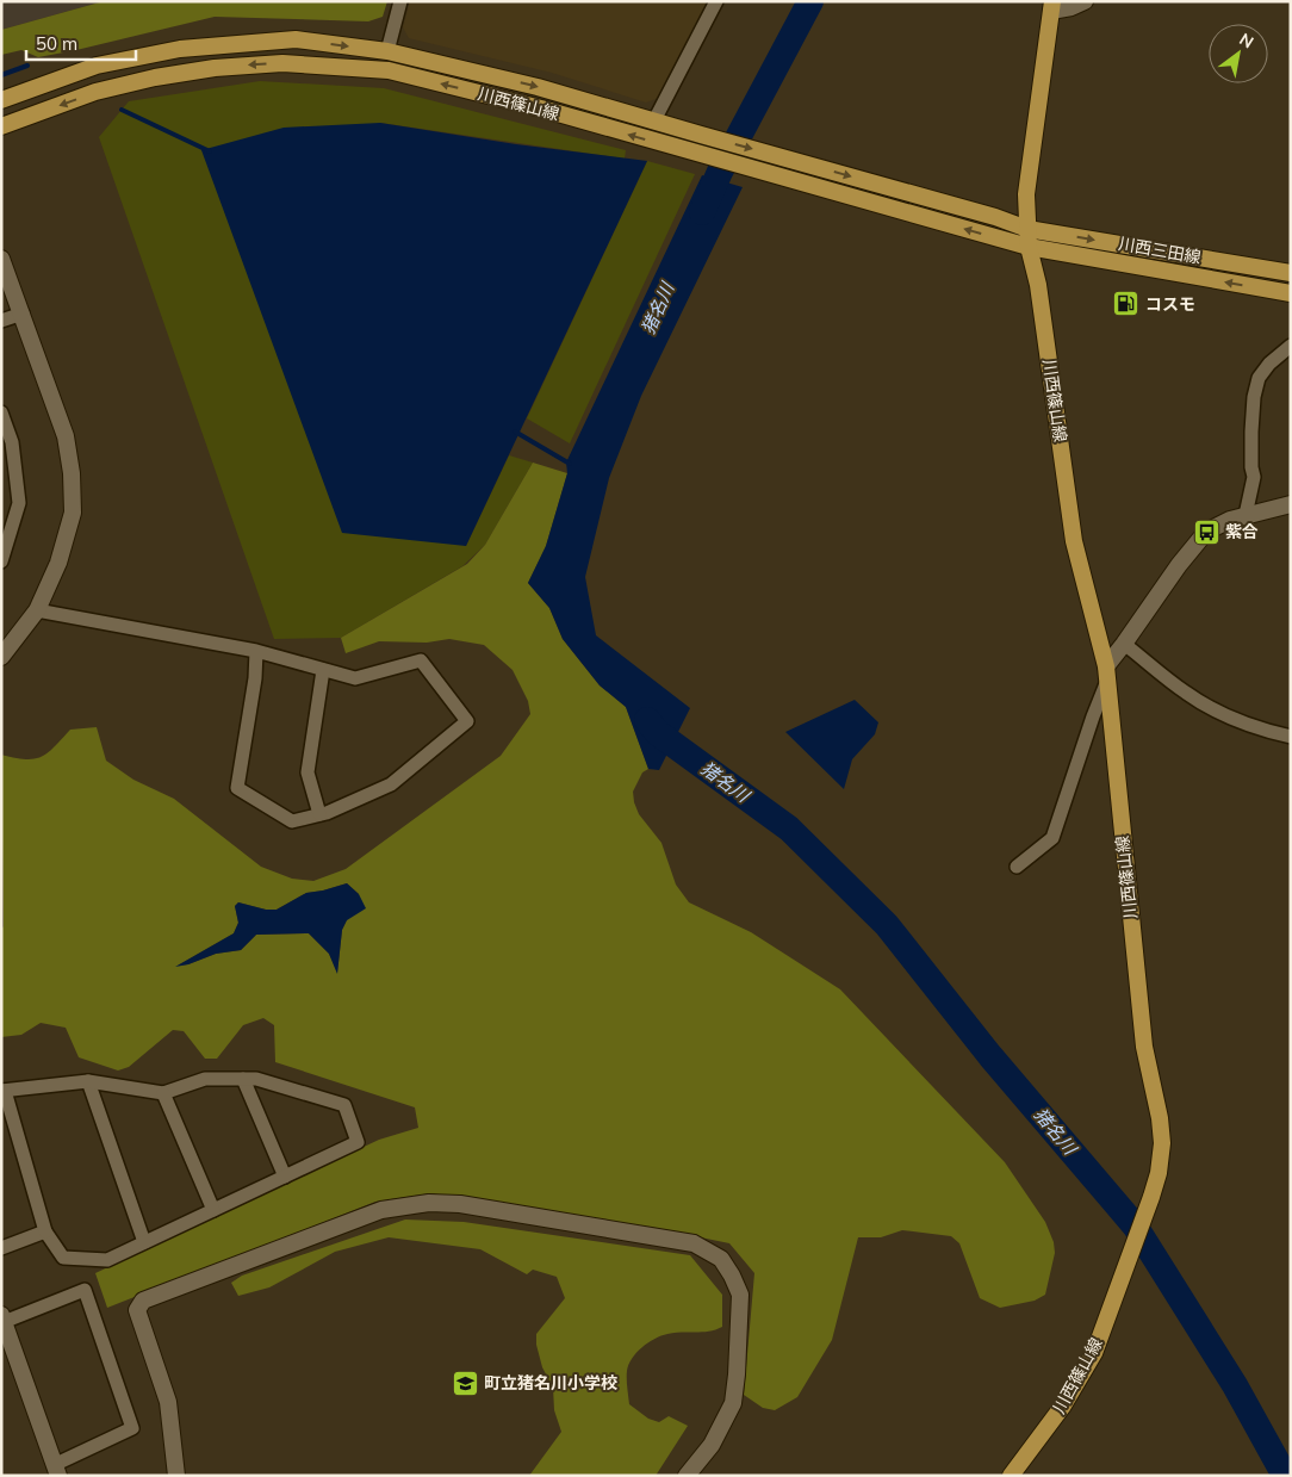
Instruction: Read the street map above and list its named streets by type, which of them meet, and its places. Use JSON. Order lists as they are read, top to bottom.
{
  "streets": {
    "main road": ["川西篠山線", "川西三田線"]
  },
  "crossings": [
    ["川西篠山線", "川西三田線"]
  ],
  "water": ["猪名川"],
  "places": {
    "fuel station": ["コスモ"],
    "bus stop": ["紫合"],
    "school or university": ["町立猪名川小学校"]
  },
  "scale_bar": "50 m",
  "north": "top right"
}
